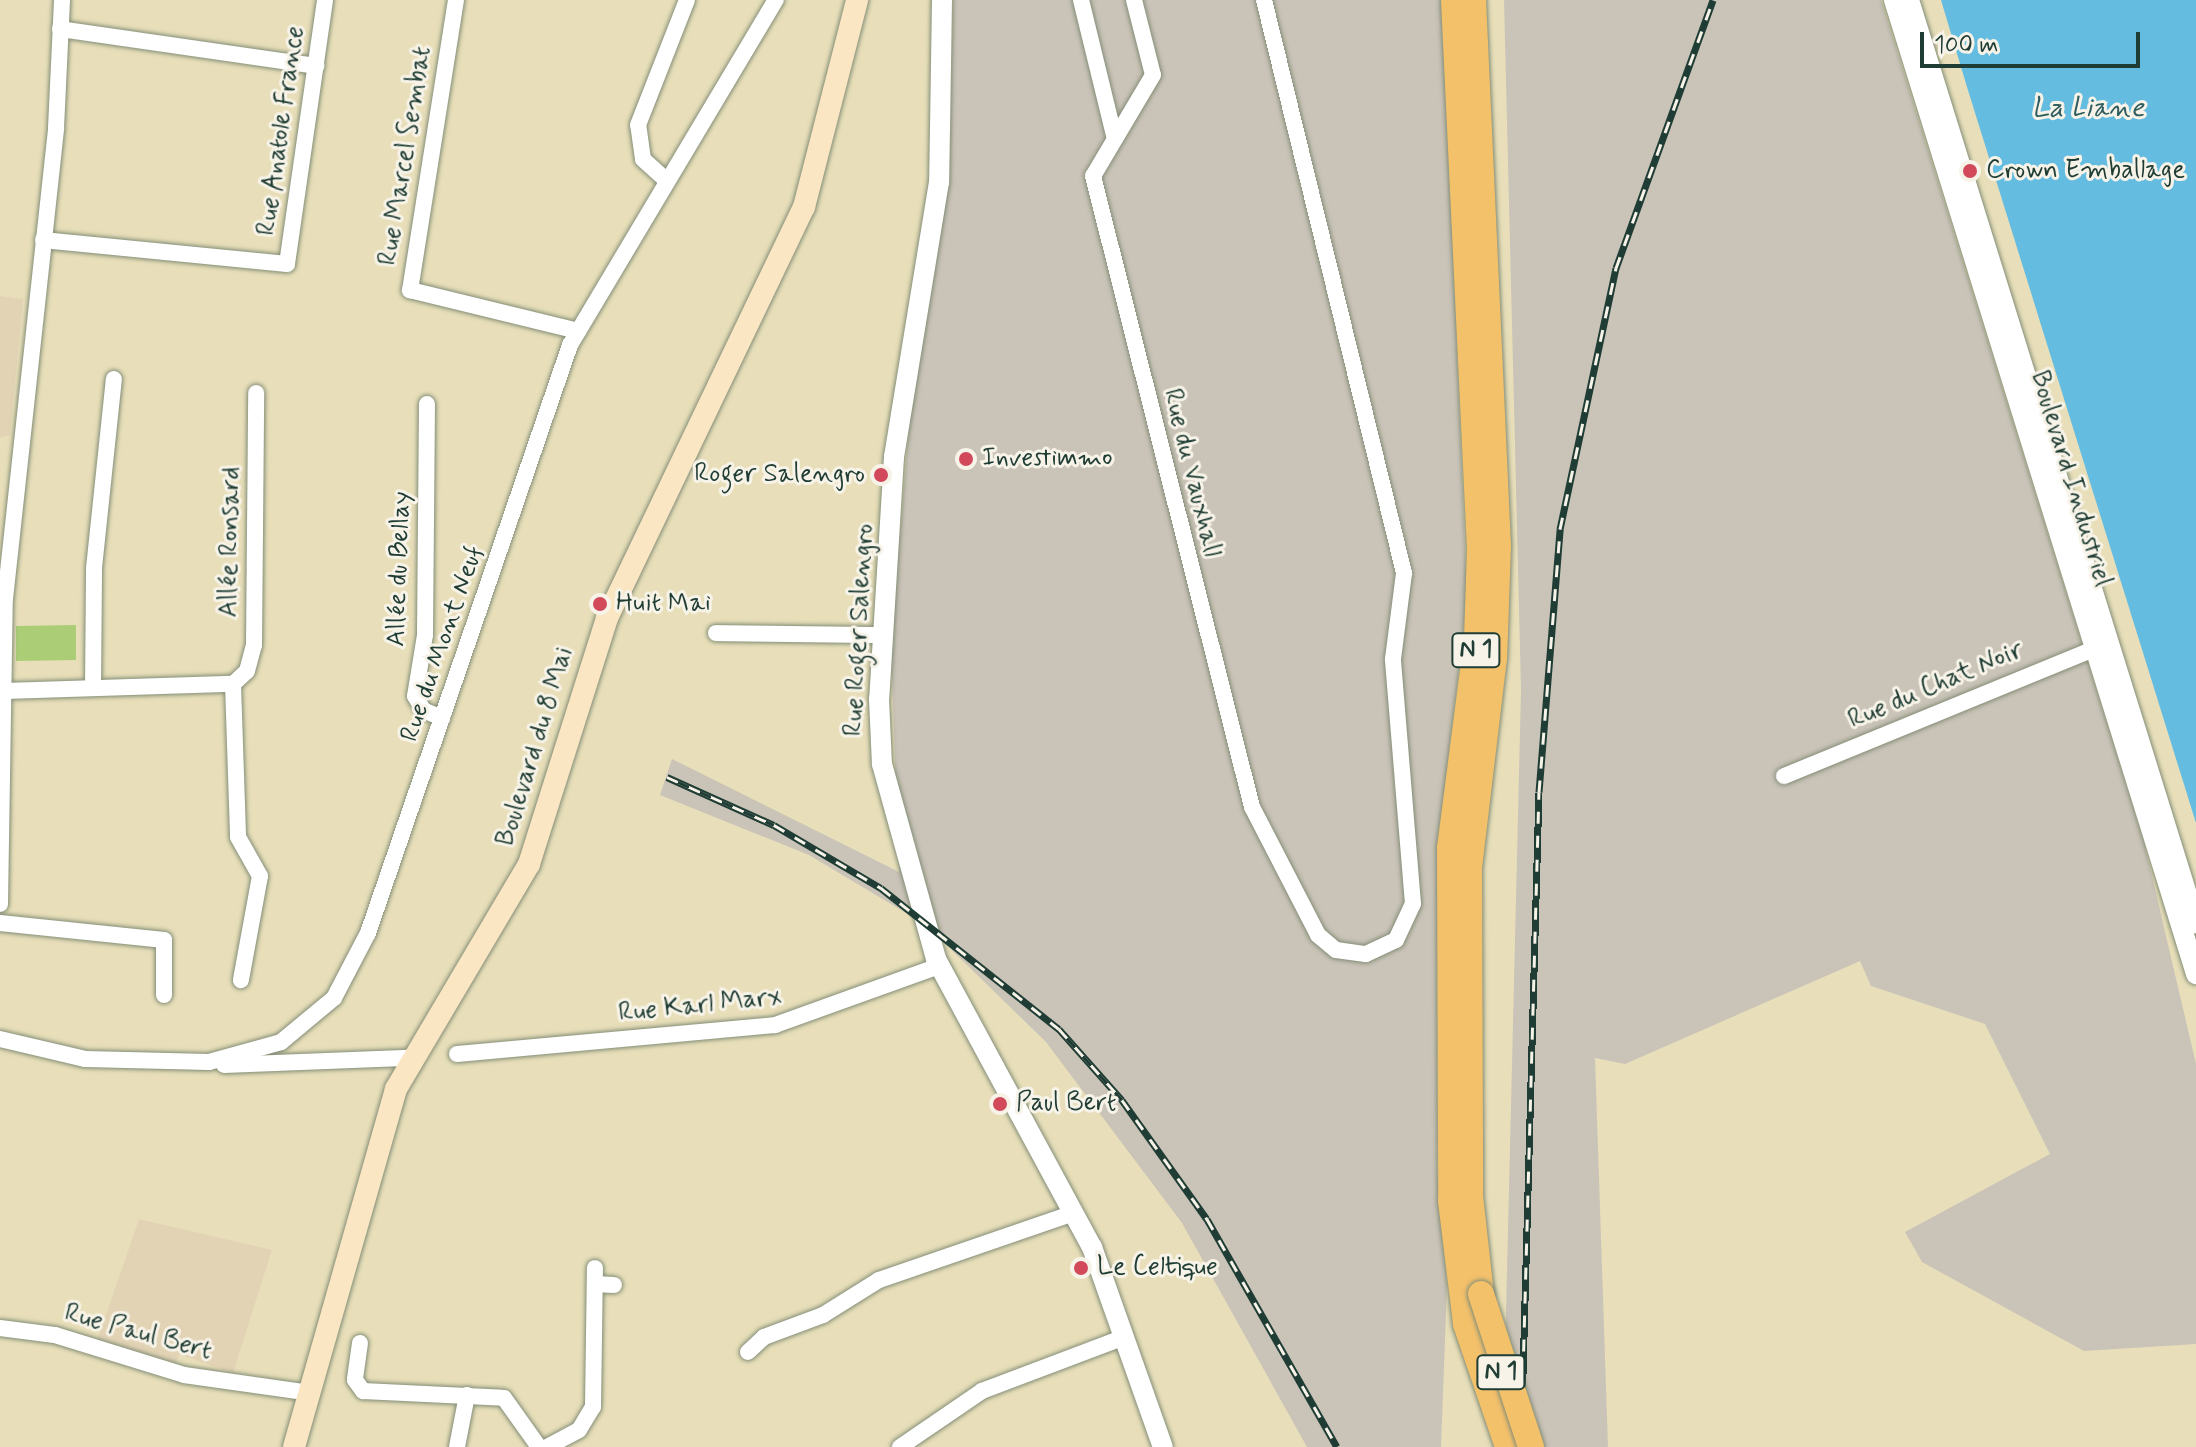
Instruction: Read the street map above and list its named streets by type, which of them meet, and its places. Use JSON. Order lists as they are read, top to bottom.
{
  "streets": {
    "highway": ["N 1"],
    "main road": ["Boulevard du 8 Mai"],
    "street": [
      "Rue Anatole France",
      "Rue Marcel Sembat",
      "Rue du Vauxhall",
      "Boulevard Industriel",
      "Allée Ronsard",
      "Allée du Bellay",
      "Rue Roger Salengro",
      "Rue du Mont Neuf",
      "Rue du Chat Noir",
      "Rue Karl Marx",
      "Rue Paul Bert"
    ]
  },
  "crossings": [
    ["Rue Marcel Sembat", "Rue du Mont Neuf"],
    ["Boulevard Industriel", "Rue du Chat Noir"],
    ["Allée du Bellay", "Rue du Mont Neuf"],
    ["Rue Roger Salengro", "Rue Karl Marx"],
    ["Boulevard du 8 Mai", "Rue Paul Bert"]
  ],
  "water": ["La Liane"],
  "places": [
    "Crown Emballage",
    "Investimmo",
    "Roger Salengro",
    "Huit Mai",
    "Paul Bert",
    "Le Celtique"
  ],
  "scale_bar": "100 m"
}
